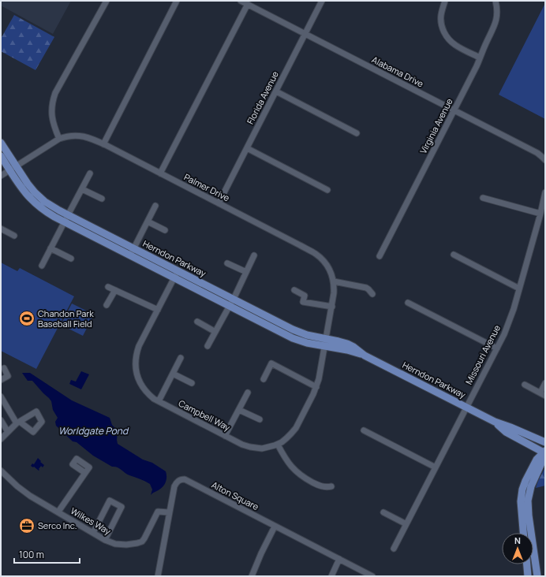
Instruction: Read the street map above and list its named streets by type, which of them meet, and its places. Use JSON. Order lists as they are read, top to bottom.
{
  "streets": {
    "main road": ["Herndon Parkway"],
    "street": [
      "Alabama Drive",
      "Florida Avenue",
      "Virginia Avenue",
      "Palmer Drive",
      "Missouri Avenue",
      "Campbell Way",
      "Alton Square",
      "Wilkes Way"
    ]
  },
  "crossings": [
    ["Alabama Drive", "Florida Avenue"],
    ["Alabama Drive", "Virginia Avenue"],
    ["Florida Avenue", "Palmer Drive"],
    ["Palmer Drive", "Herndon Parkway"],
    ["Palmer Drive", "Campbell Way"],
    ["Herndon Parkway", "Missouri Avenue"],
    ["Herndon Parkway", "Campbell Way"],
    ["Alton Square", "Wilkes Way"]
  ],
  "water": ["Worldgate Pond"],
  "places": {
    "sports": ["Chandon Park Baseball Field"],
    "office": ["Serco Inc."]
  },
  "scale_bar": "100 m",
  "north": "top"
}
